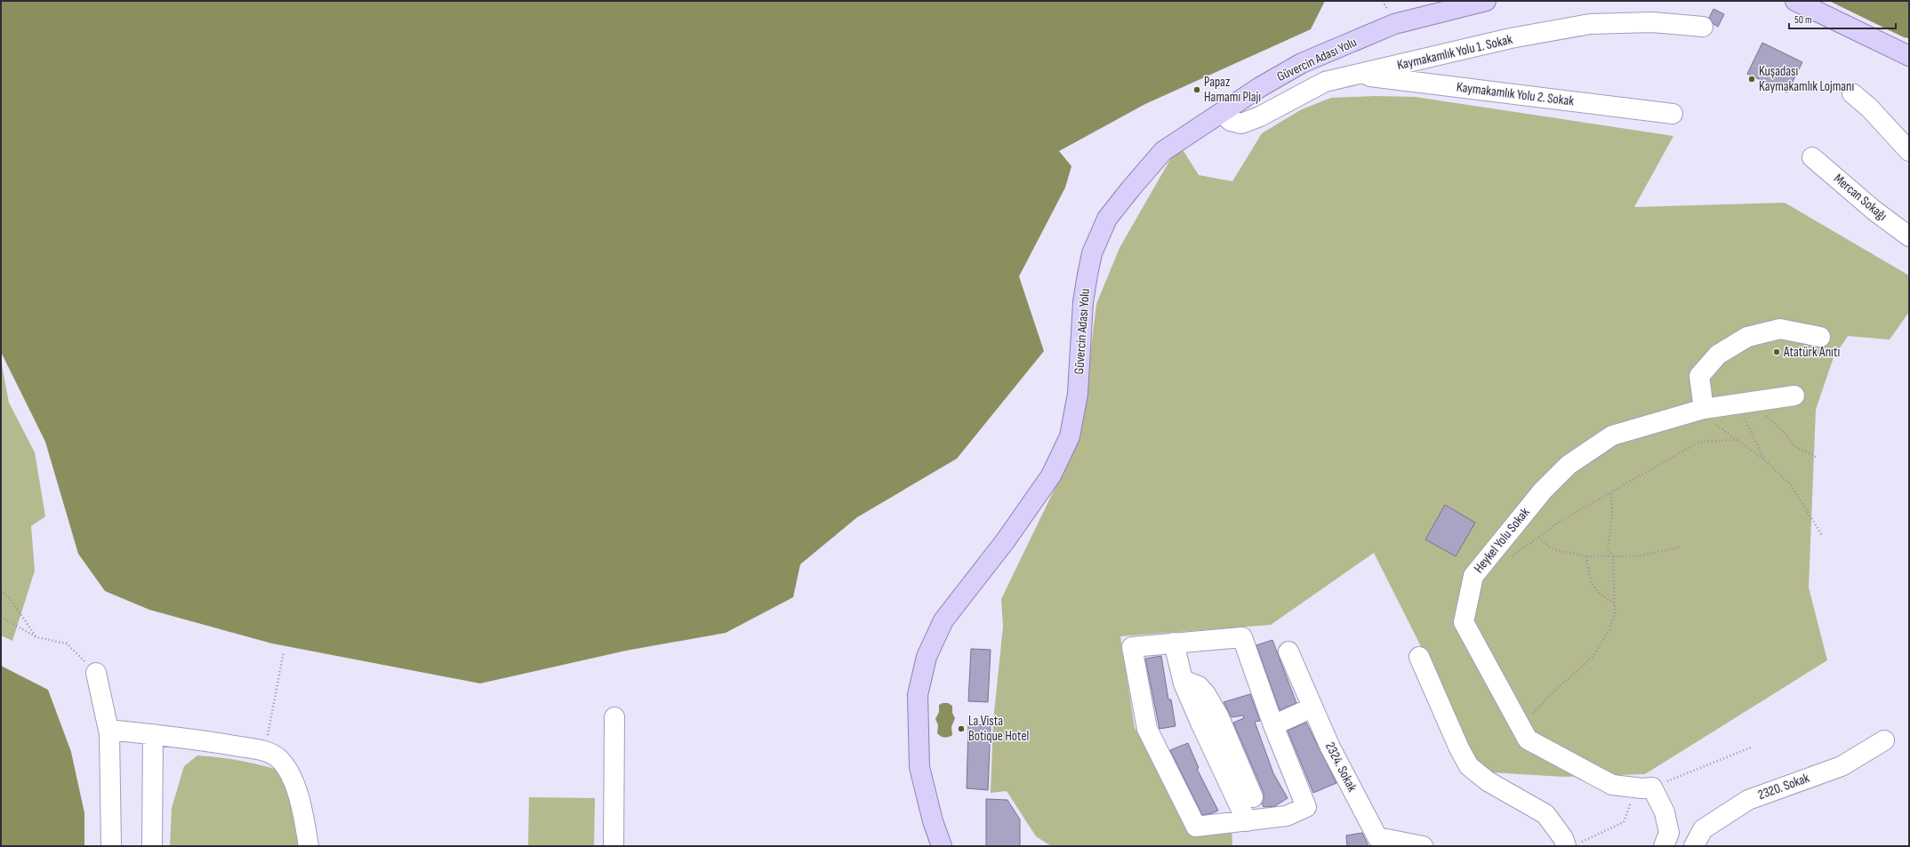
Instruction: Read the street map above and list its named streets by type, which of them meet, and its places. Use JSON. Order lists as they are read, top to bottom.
{
  "streets": {
    "main road": ["Güvercin Adası Yolu"],
    "street": [
      "Kaymakamlık Yolu 1. Sokak",
      "Kaymakamlık Yolu 2. Sokak",
      "Mercan Sokağı",
      "Heykel Yolu Sokak",
      "2324. Sokak",
      "2320. Sokak"
    ]
  },
  "crossings": [
    ["Kaymakamlık Yolu 1. Sokak", "Güvercin Adası Yolu"],
    ["Kaymakamlık Yolu 1. Sokak", "Kaymakamlık Yolu 2. Sokak"]
  ],
  "places": [
    "Kuşadası Kaymakamlık Lojmanı",
    "Papaz Hamamı Plajı",
    "Atatürk Anıtı",
    "La Vista Botique Hotel"
  ],
  "scale_bar": "50 m"
}
